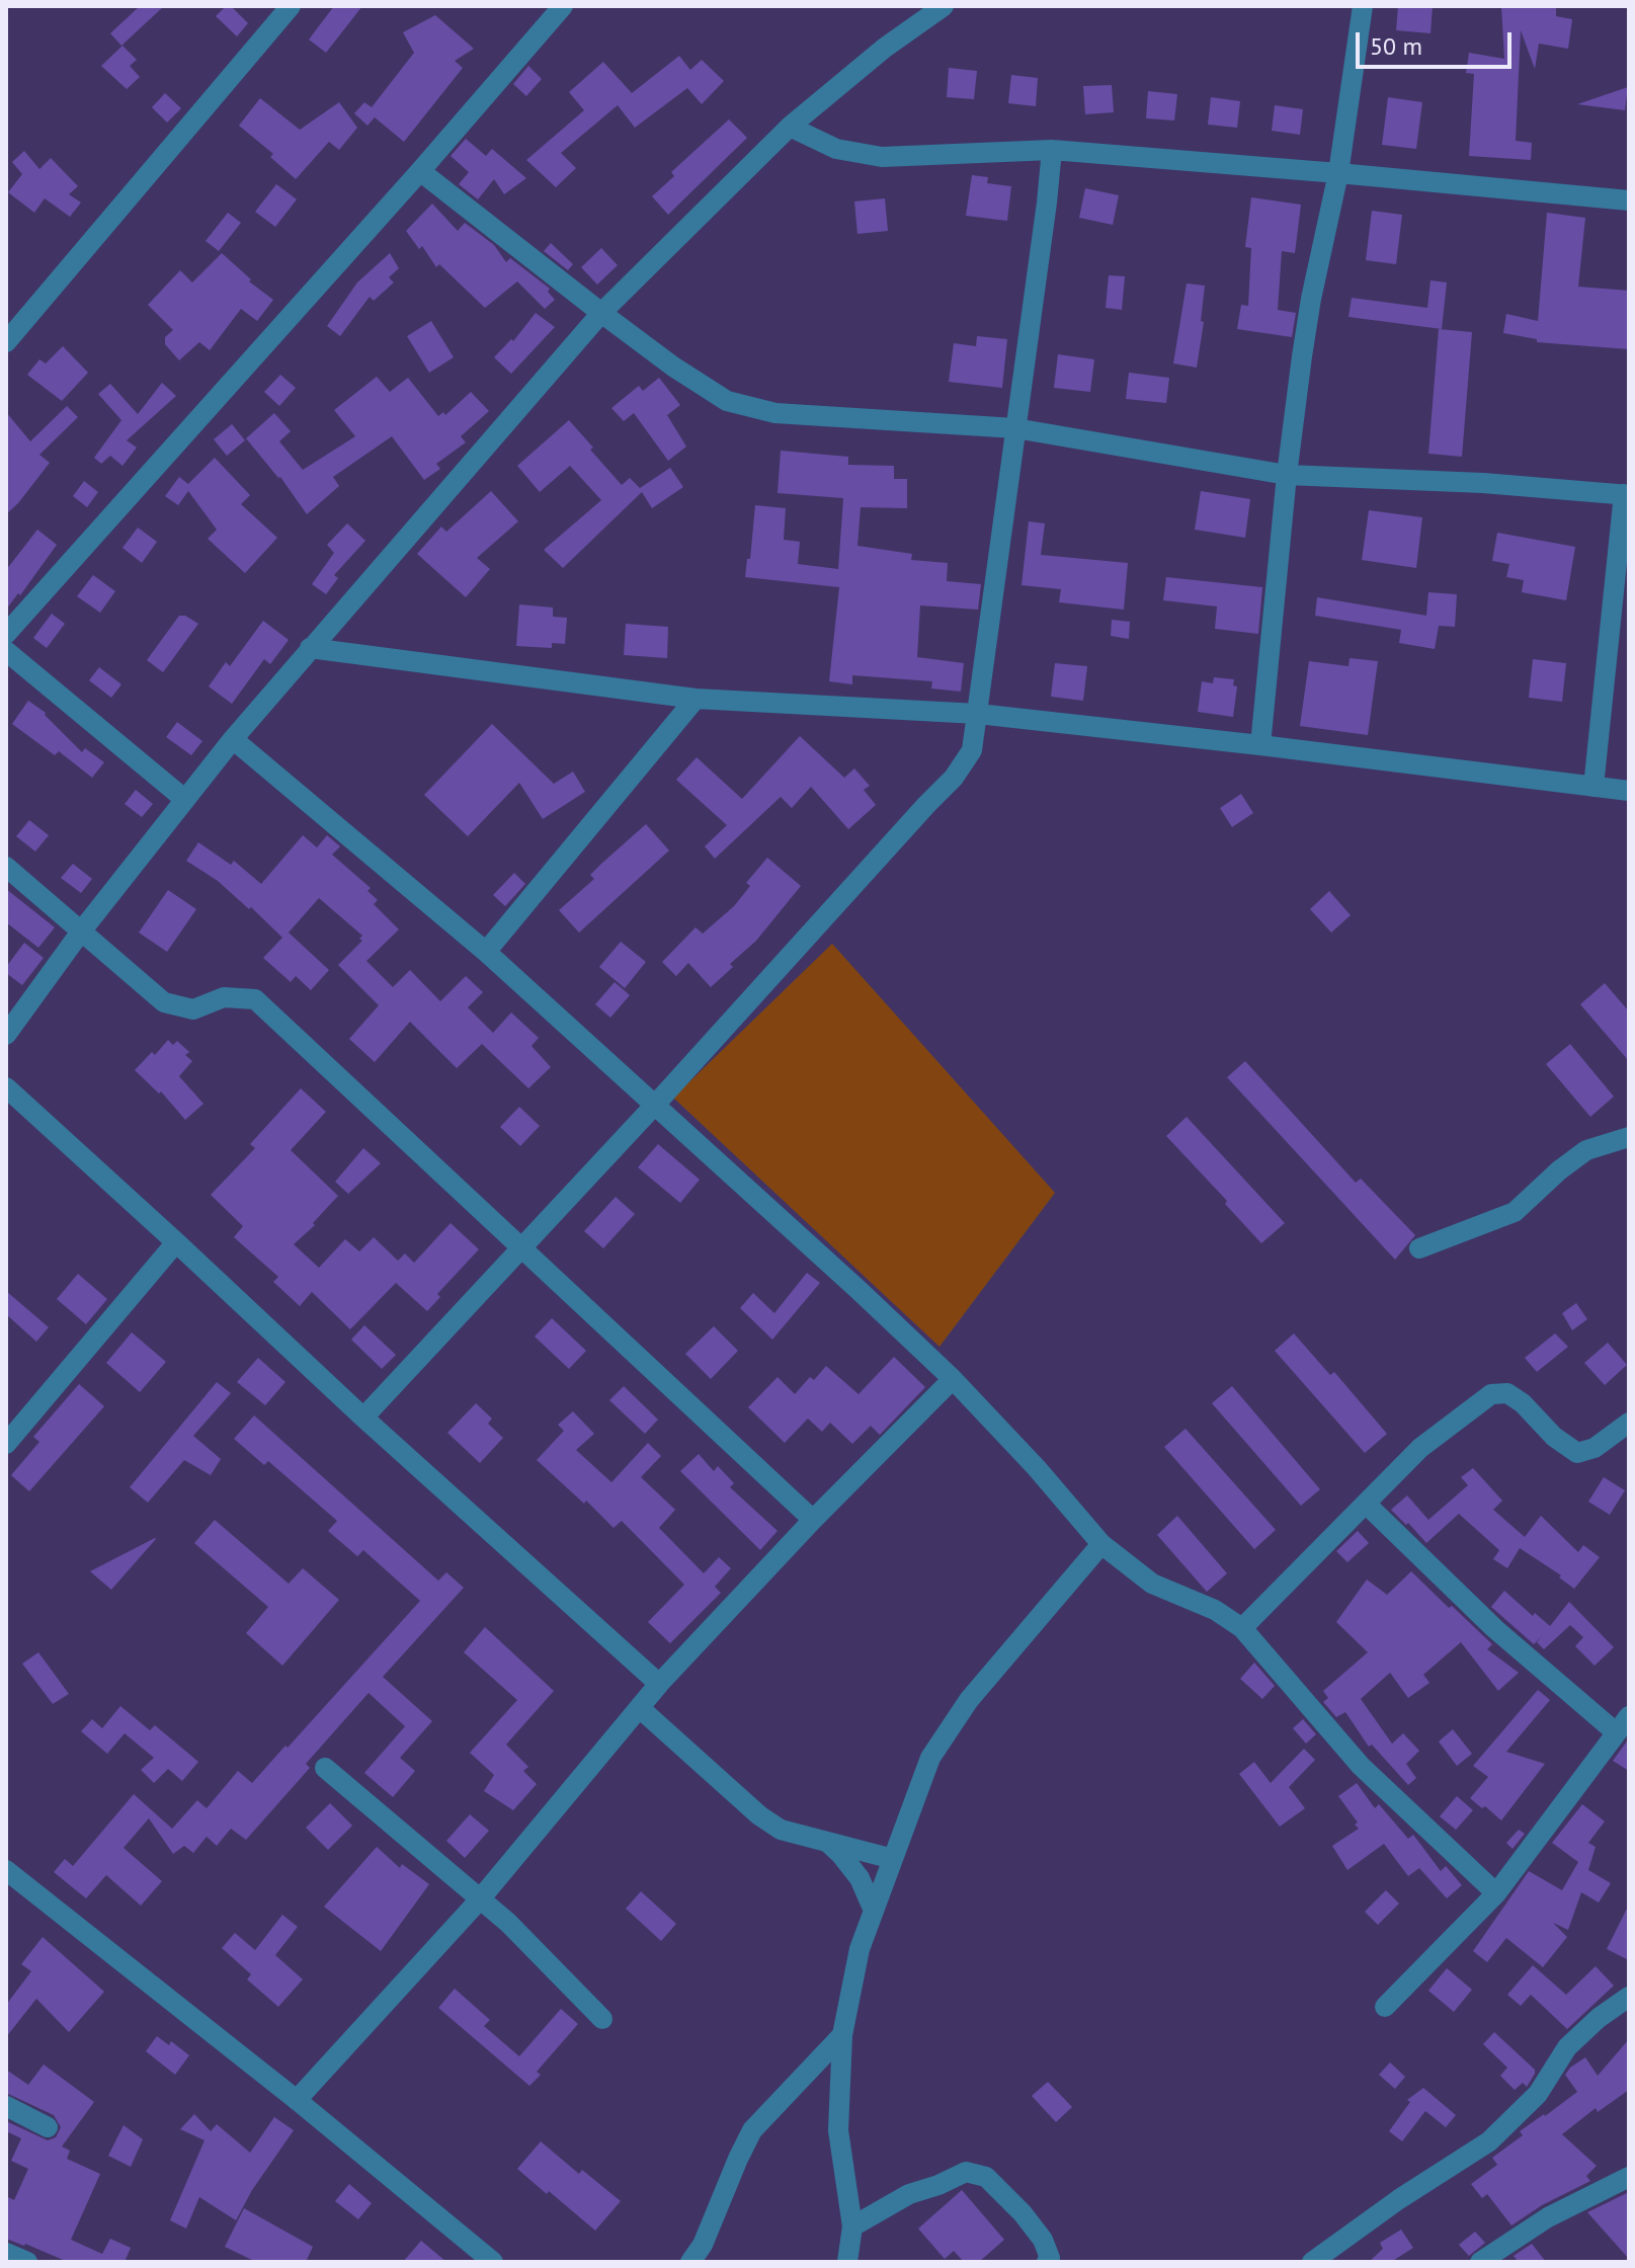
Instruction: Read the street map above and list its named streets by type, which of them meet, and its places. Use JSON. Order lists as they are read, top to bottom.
{
  "scale_bar": "50 m"
}
